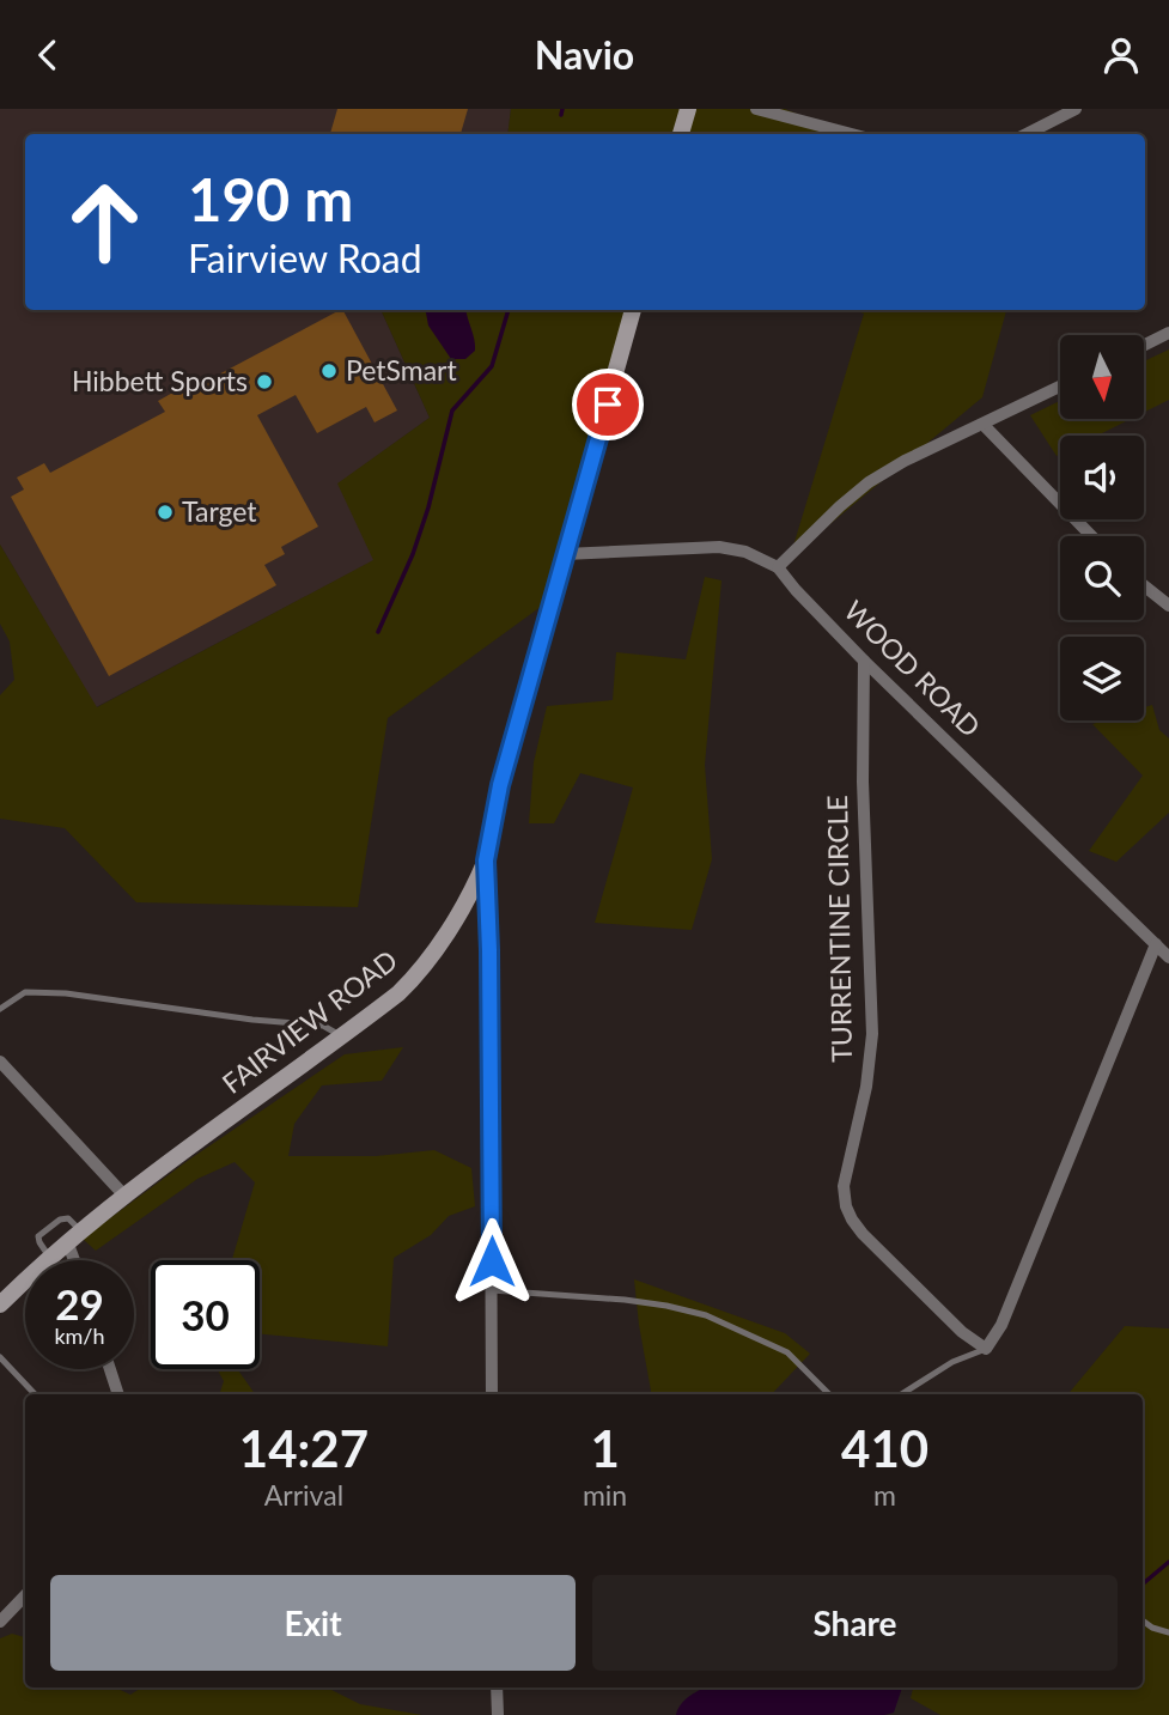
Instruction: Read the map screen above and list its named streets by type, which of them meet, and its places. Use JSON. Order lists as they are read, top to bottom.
{
  "streets": {
    "street": ["WOOD ROAD", "TURRENTINE CIRCLE", "FAIRVIEW ROAD"]
  },
  "crossings": [
    ["WOOD ROAD", "TURRENTINE CIRCLE"],
    ["WOOD ROAD", "FAIRVIEW ROAD"]
  ],
  "places": ["PetSmart", "Hibbett Sports", "Target"],
  "north": "bottom",
  "page": {
    "header": "Navio",
    "turn": ["190 m", "Fairview Road"],
    "speed": "29 km/h",
    "limit": "30",
    "eta": [
      "14:27",
      "Arrival",
      "1",
      "min",
      "410",
      "m"
    ],
    "buttons": ["Exit", "Share"]
  }
}
